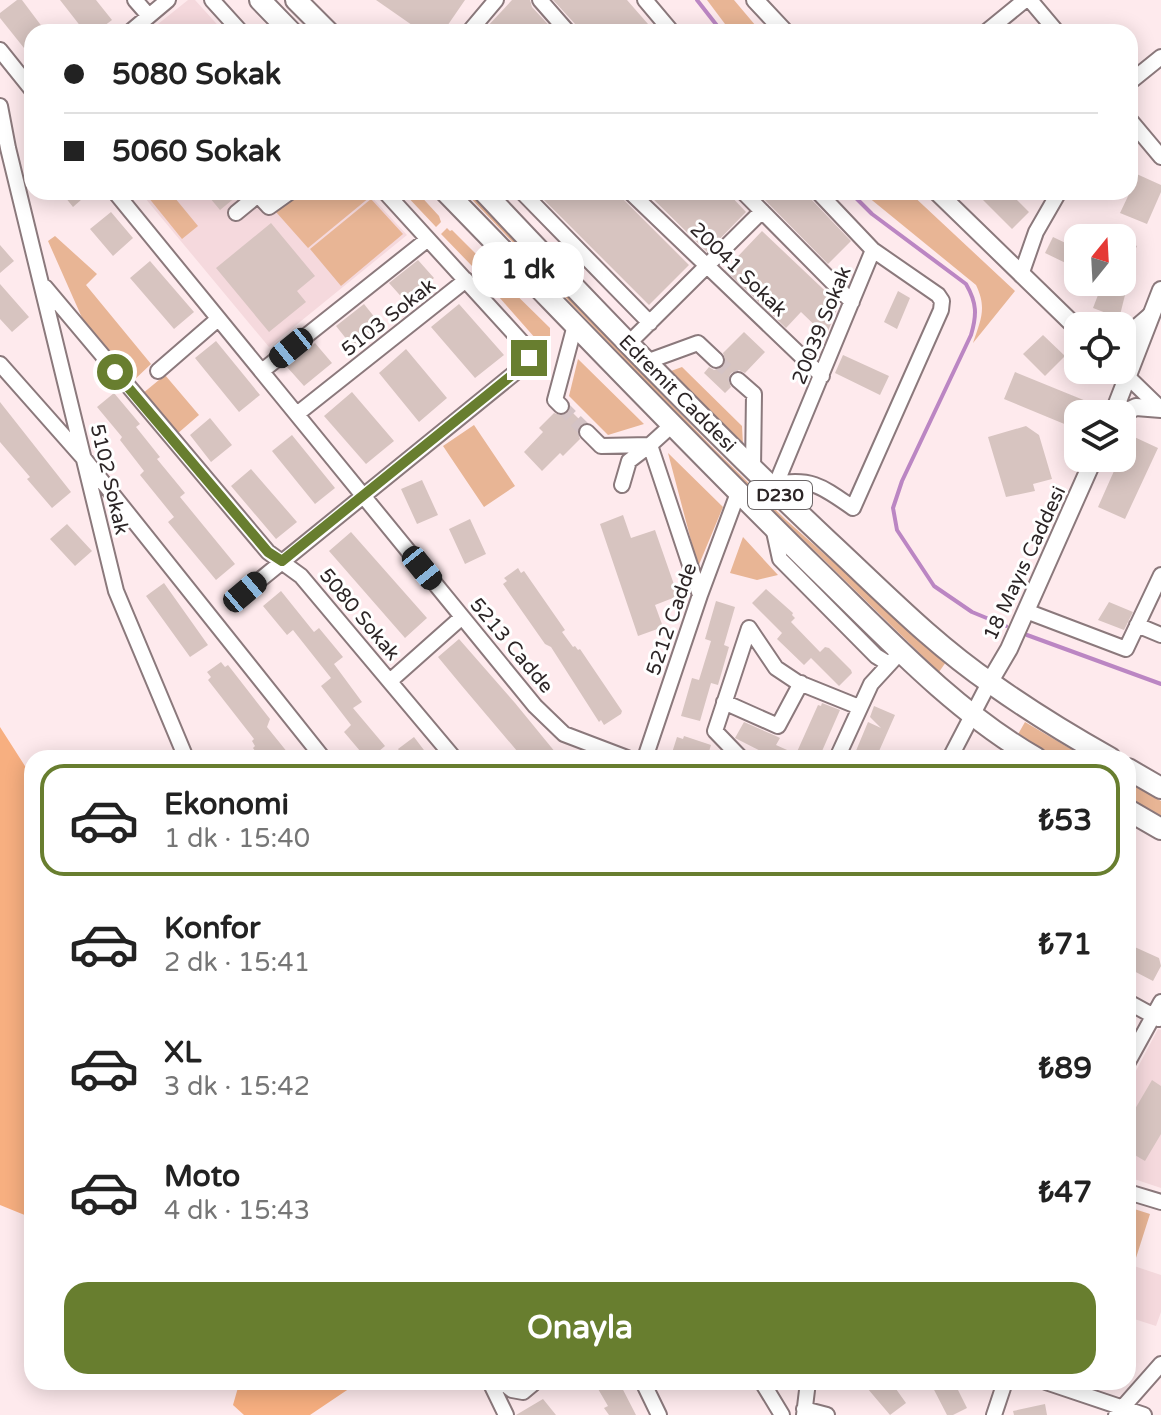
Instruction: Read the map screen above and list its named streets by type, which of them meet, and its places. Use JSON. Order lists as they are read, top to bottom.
{
  "streets": {
    "highway": ["Edremit Caddesi", "D230"],
    "main road": ["18 Mayıs Caddesi"],
    "street": [
      "20041 Sokak",
      "5103 Sokak",
      "20039 Sokak",
      "5102 Sokak",
      "5080 Sokak",
      "5212 Cadde",
      "5213 Cadde"
    ]
  },
  "crossings": [
    ["20041 Sokak", "20039 Sokak"],
    ["5103 Sokak", "5213 Cadde"],
    ["20039 Sokak", "Edremit Caddesi"],
    ["Edremit Caddesi", "18 Mayıs Caddesi"],
    ["Edremit Caddesi", "5212 Cadde"],
    ["5102 Sokak", "5080 Sokak"]
  ],
  "north": "top",
  "page": {
    "banner": ["5080 Sokak", "5060 Sokak"],
    "bubble": "1 dk",
    "list": [
      {
        "name": "Ekonomi",
        "note": "1 dk · 15:40",
        "value": "₺53"
      },
      {
        "name": "Konfor",
        "note": "2 dk · 15:41",
        "value": "₺71"
      },
      {
        "name": "XL",
        "note": "3 dk · 15:42",
        "value": "₺89"
      },
      {
        "name": "Moto",
        "note": "4 dk · 15:43",
        "value": "₺47"
      }
    ],
    "buttons": "Onayla"
  }
}
